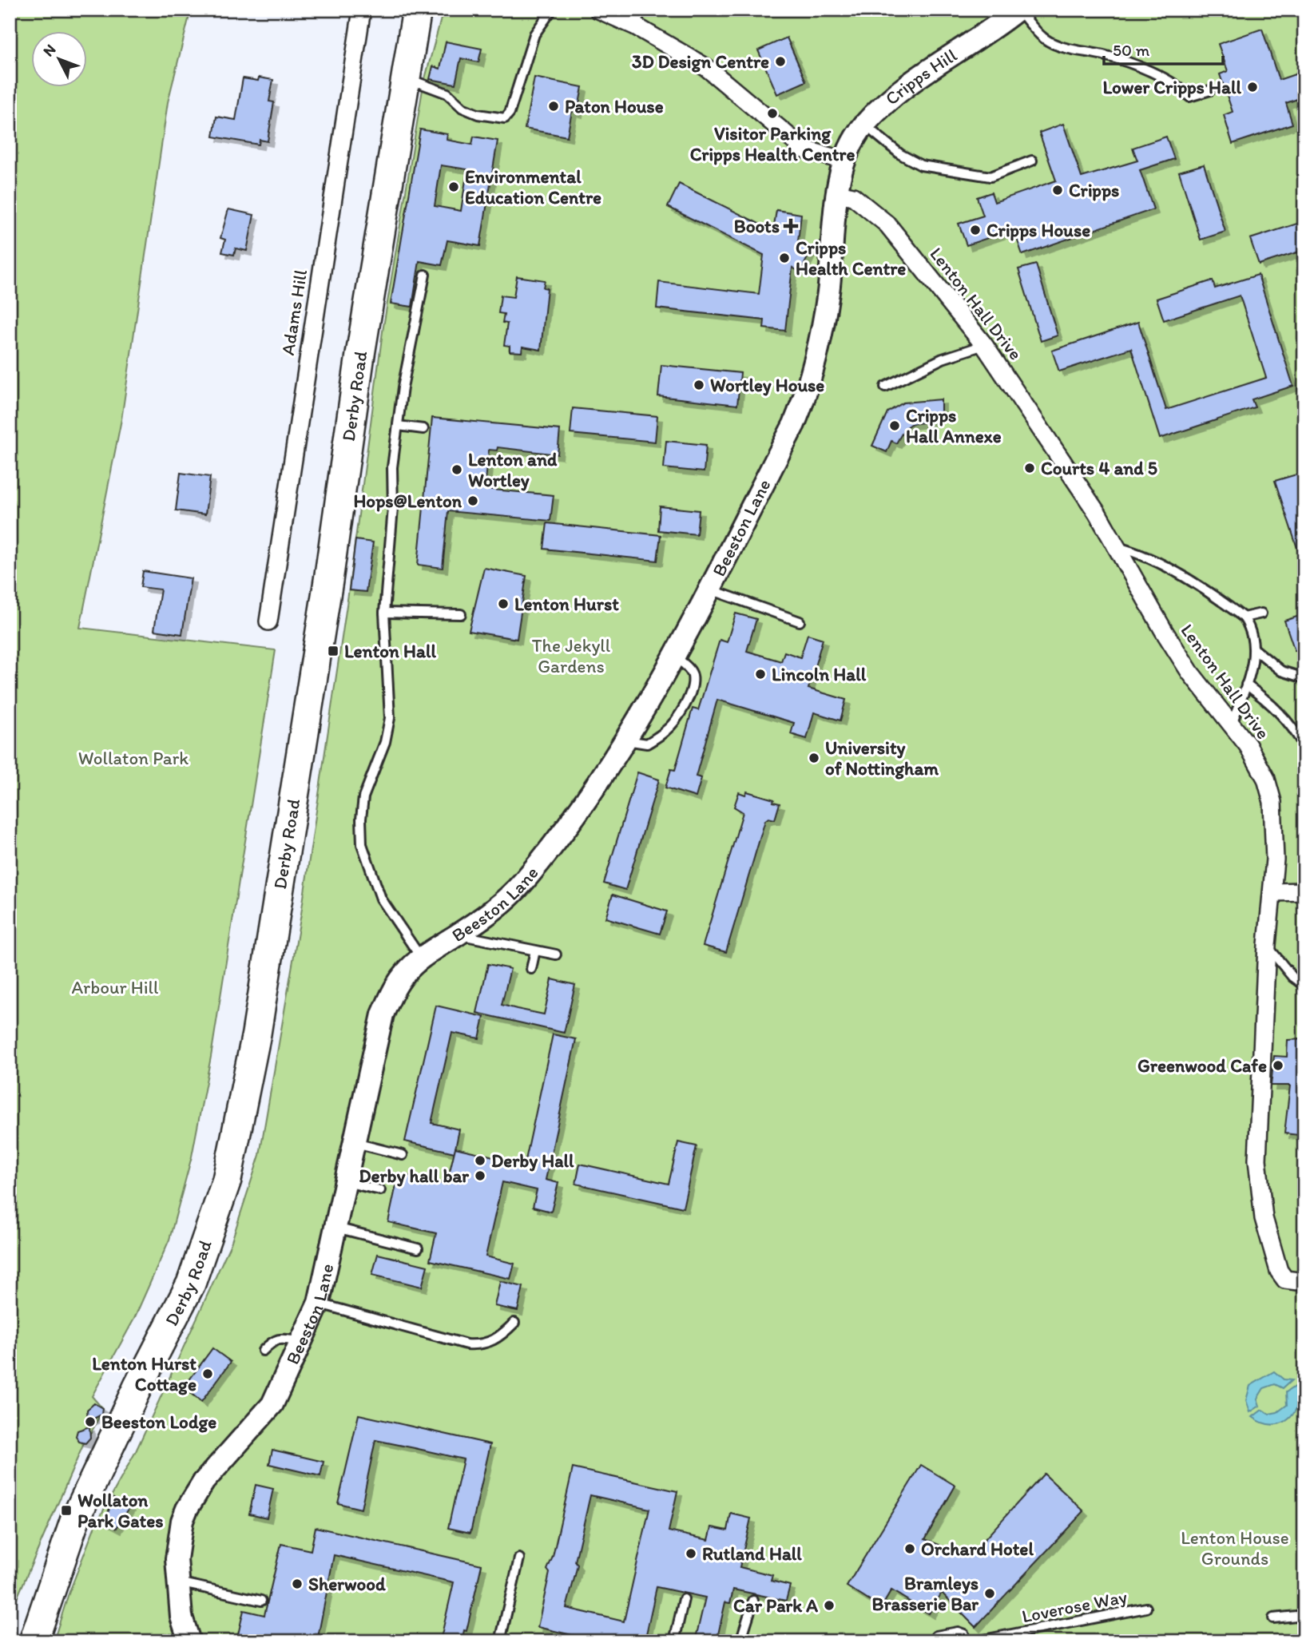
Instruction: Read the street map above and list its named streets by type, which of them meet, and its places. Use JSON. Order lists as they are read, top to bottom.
{
  "streets": {
    "highway": ["Derby Road"],
    "street": [
      "Cripps Hill",
      "Lenton Hall Drive",
      "Adams Hill",
      "Beeston Lane"
    ],
    "lane": ["Loverose Way"]
  },
  "crossings": [
    ["Cripps Hill", "Beeston Lane"],
    ["Lenton Hall Drive", "Beeston Lane"]
  ],
  "parks": [
    "The Jekyll Gardens",
    "Wollaton Park",
    "Arbour Hill",
    "Lenton House Grounds"
  ],
  "places": {
    "other": [
      "3D Design Centre",
      "Lower Cripps Hall",
      "Paton House",
      "Visitor Parking Cripps Health Centre",
      "Environmental Education Centre",
      "Cripps",
      "Cripps House",
      "Cripps Health Centre",
      "Wortley House",
      "Cripps Hall Annexe",
      "Courts 4 and 5",
      "Lenton and Wortley",
      "Hops@Lenton",
      "Lenton Hurst",
      "Lincoln Hall",
      "University of Nottingham",
      "Greenwood Cafe",
      "Derby Hall",
      "Derby hall bar",
      "Lenton Hurst Cottage",
      "Beeston Lodge",
      "Orchard Hotel",
      "Rutland Hall",
      "Sherwood",
      "Bramleys Brasserie Bar",
      "Car Park A"
    ],
    "health": ["Boots"],
    "transit": ["Lenton Hall", "Wollaton Park Gates"]
  },
  "scale_bar": "50 m",
  "north": "top left"
}
